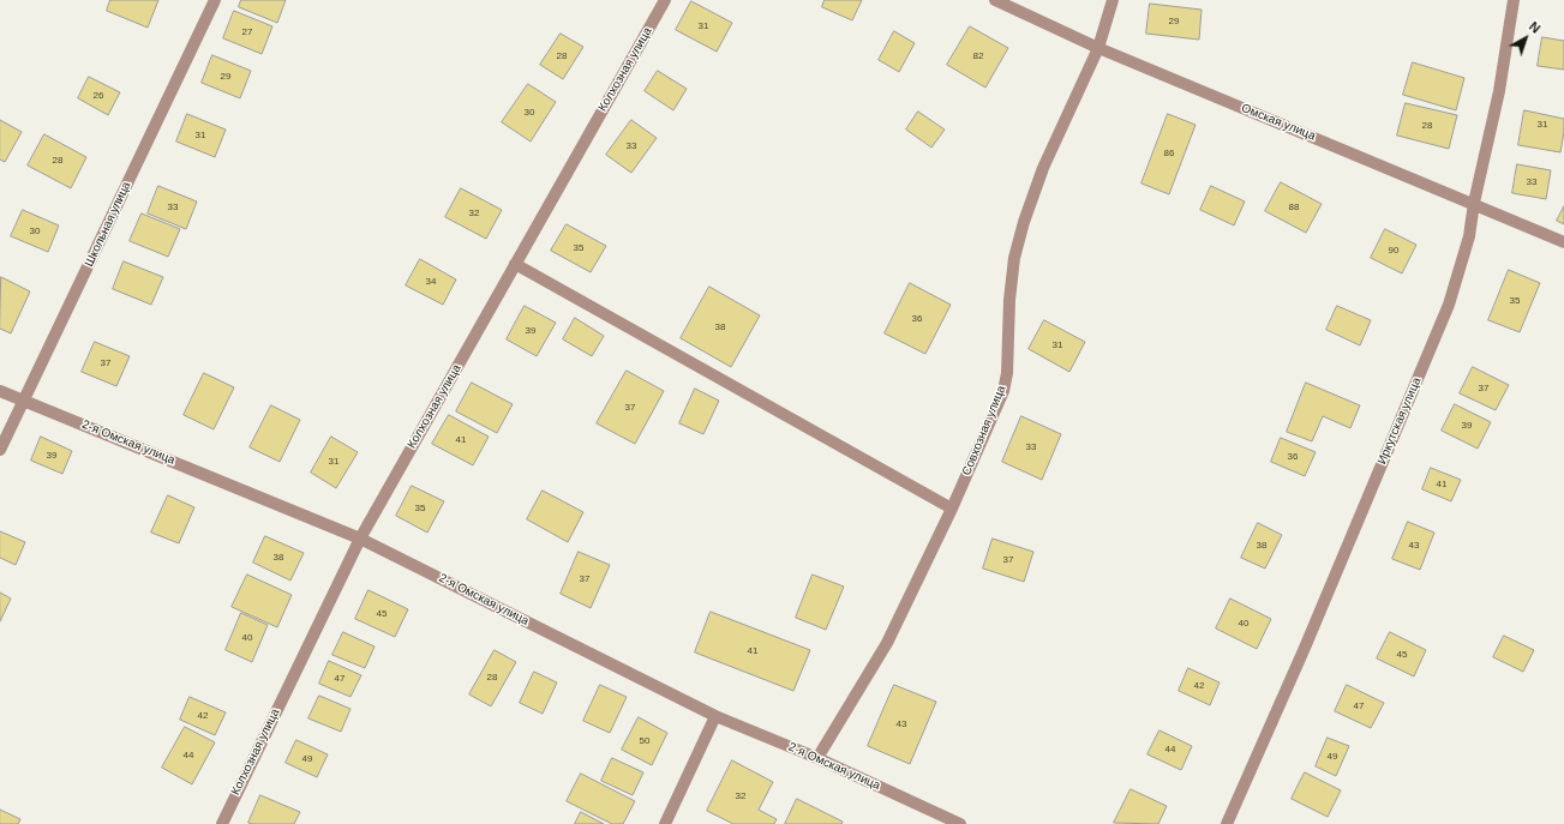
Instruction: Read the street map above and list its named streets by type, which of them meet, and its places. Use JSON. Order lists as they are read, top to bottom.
{
  "streets": {
    "street": [
      "Колхозная улица",
      "Омская улица",
      "Школьная улица",
      "Иркутская улица",
      "Совхозная улица",
      "2-я Омская улица"
    ]
  },
  "crossings": [
    ["Колхозная улица", "2-я Омская улица"],
    ["Омская улица", "Иркутская улица"],
    ["Омская улица", "Совхозная улица"],
    ["Школьная улица", "2-я Омская улица"],
    ["Совхозная улица", "2-я Омская улица"]
  ],
  "house_numbers": [
    "29",
    "31",
    "27",
    "28",
    "82",
    "29",
    "26",
    "30",
    "31",
    "28",
    "31",
    "33",
    "86",
    "28",
    "33",
    "33",
    "88",
    "32",
    "30",
    "35",
    "90",
    "34",
    "35",
    "36",
    "38",
    "39",
    "31",
    "37",
    "37",
    "37",
    "39",
    "41",
    "33",
    "39",
    "36",
    "31",
    "41",
    "35",
    "38",
    "43",
    "38",
    "37",
    "37",
    "45",
    "40",
    "40",
    "41",
    "45",
    "28",
    "47",
    "42",
    "47",
    "42",
    "43",
    "50",
    "44",
    "44",
    "49",
    "49",
    "32"
  ],
  "north": "top right"
}
